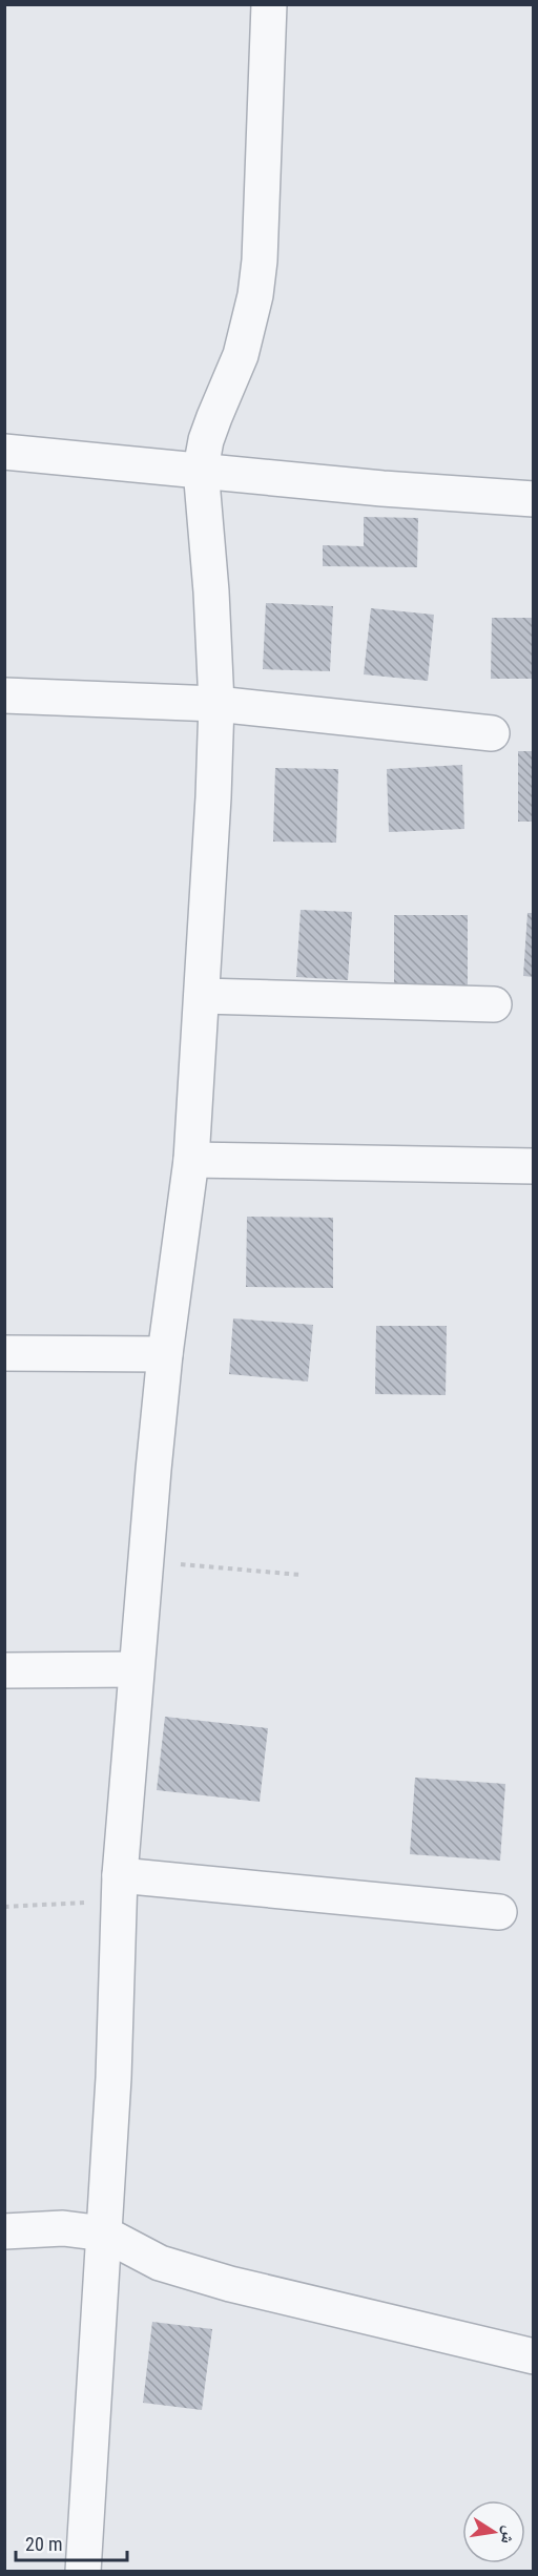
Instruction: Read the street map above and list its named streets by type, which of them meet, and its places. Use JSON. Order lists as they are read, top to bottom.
{
  "scale_bar": "20 m",
  "north": "right"
}
